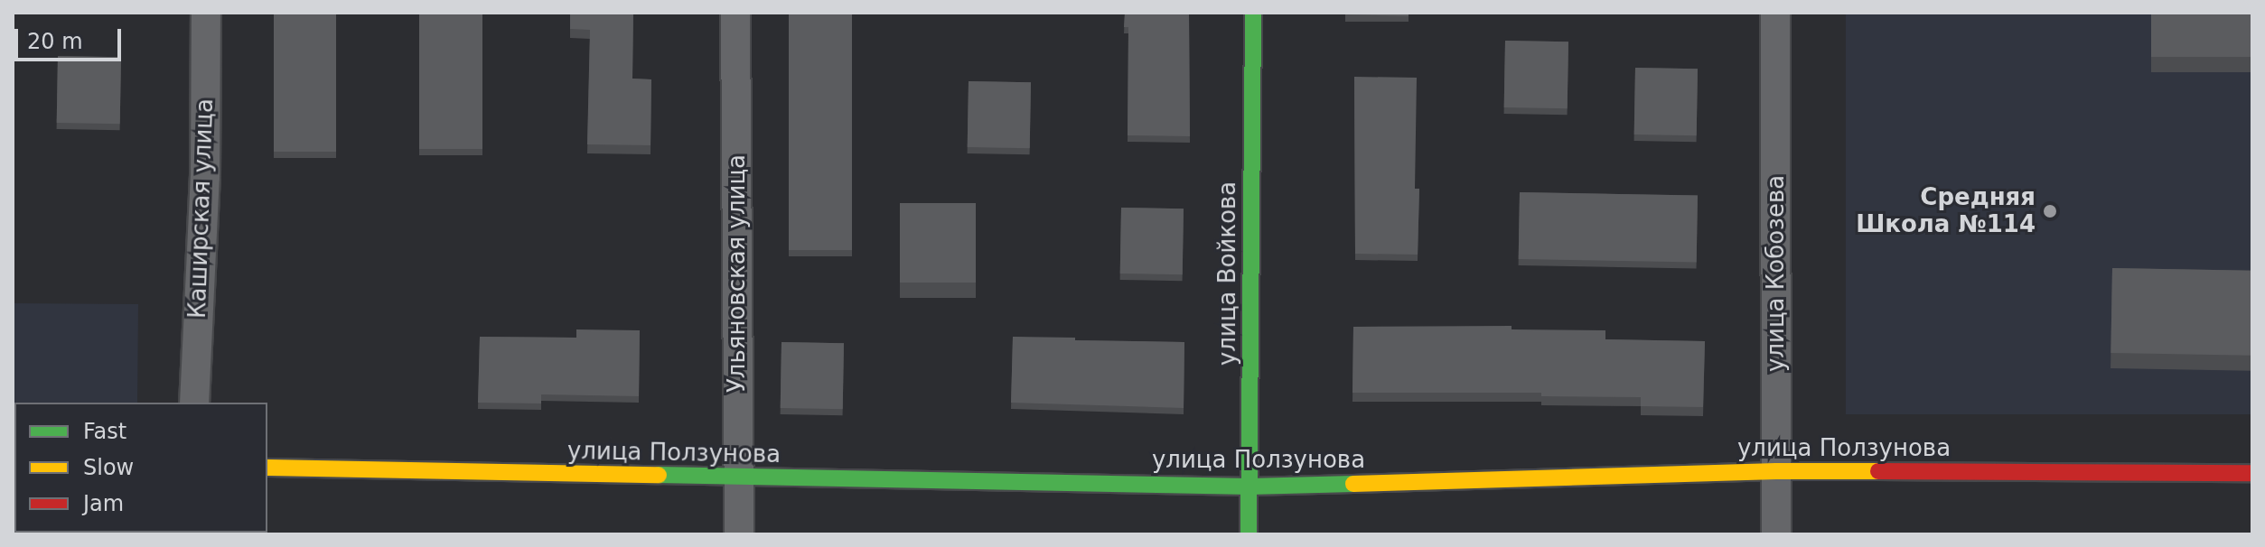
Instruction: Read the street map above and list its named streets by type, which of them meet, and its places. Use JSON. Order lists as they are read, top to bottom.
{
  "streets": {
    "street": [
      "Каширская улица",
      "Ульяновская улица",
      "улица Войкова",
      "улица Кобозева",
      "улица Ползунова"
    ]
  },
  "crossings": [
    ["Ульяновская улица", "улица Ползунова"],
    ["улица Войкова", "улица Ползунова"],
    ["улица Кобозева", "улица Ползунова"]
  ],
  "places": ["Средняя Школа №114"],
  "legend": ["Fast", "Slow", "Jam"],
  "scale_bar": "20 m"
}
